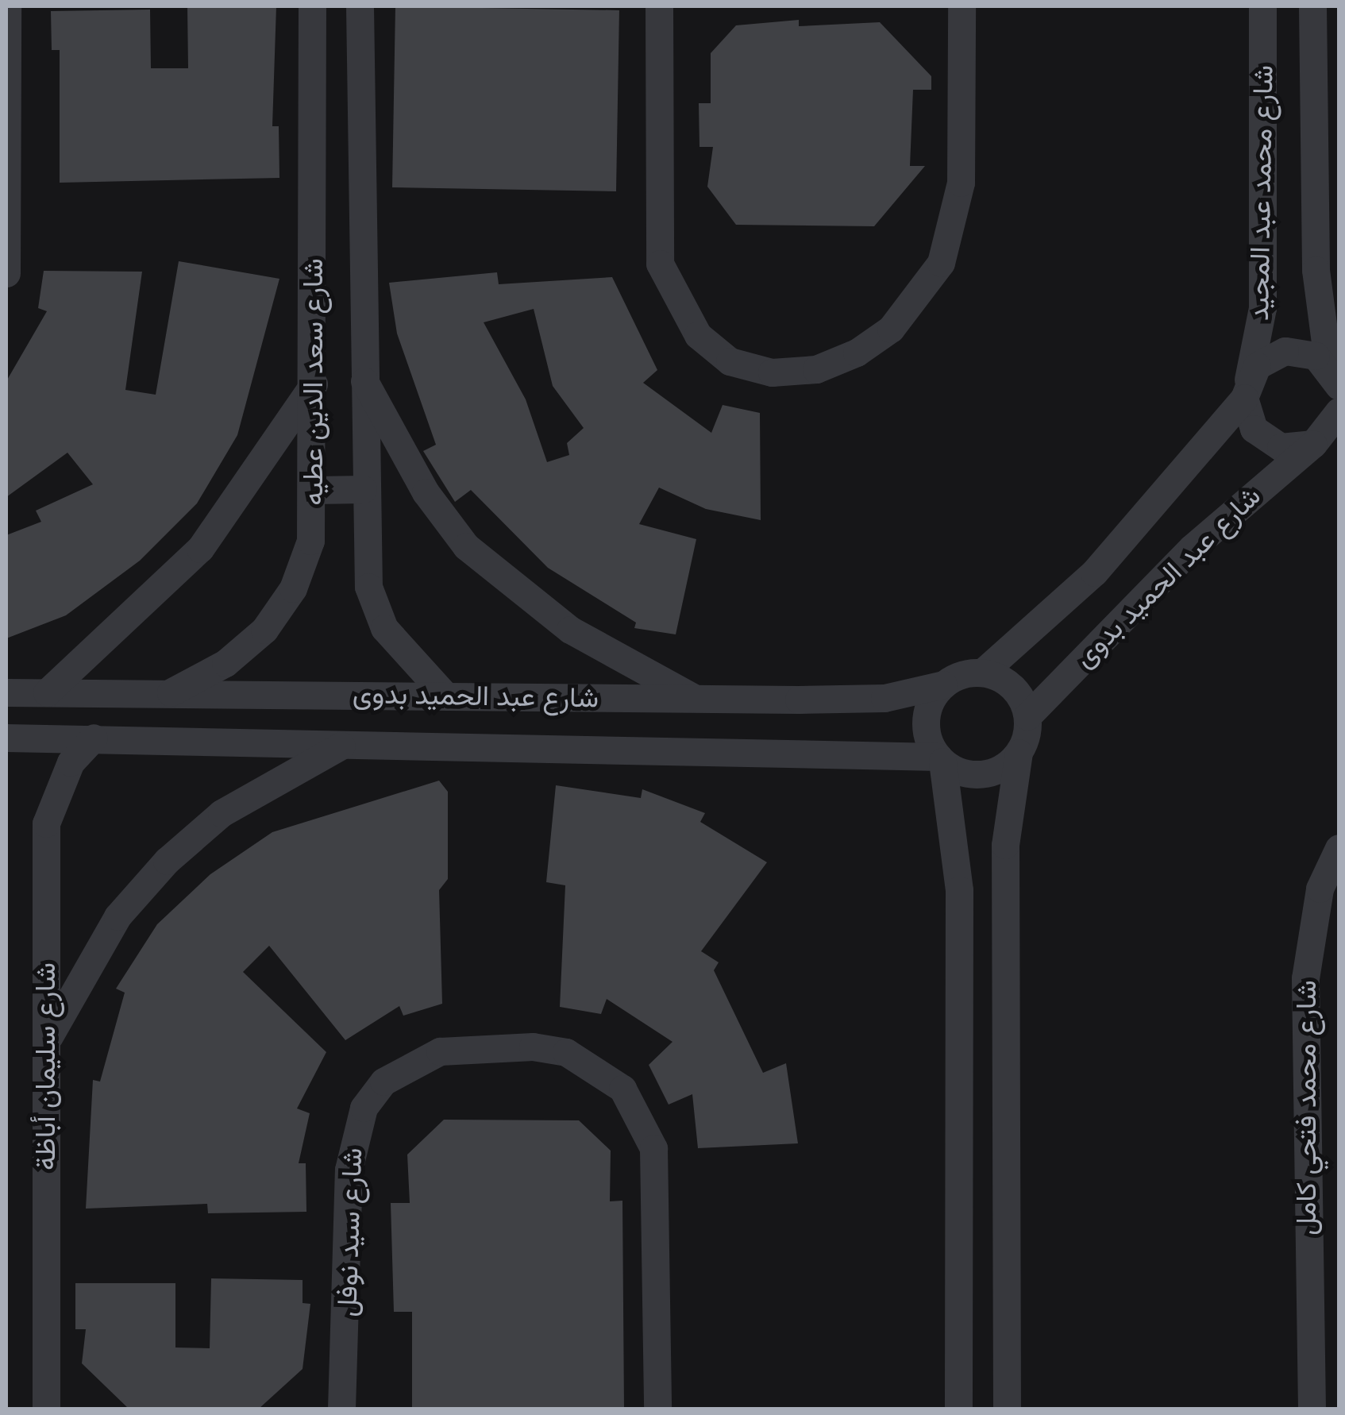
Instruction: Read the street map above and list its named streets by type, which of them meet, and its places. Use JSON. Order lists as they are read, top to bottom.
{
  "streets": {
    "street": [
      "شارع محمد عبد المجيد",
      "شارع سعد الدين عطيه",
      "شارع عبد الحميد بدوى",
      "شارع سليمان أباظة",
      "شارع محمد فتحي كامل",
      "شارع سيد نوفل"
    ]
  },
  "crossings": [
    ["شارع محمد عبد المجيد", "شارع عبد الحميد بدوى"],
    ["شارع سعد الدين عطيه", "شارع عبد الحميد بدوى"],
    ["شارع عبد الحميد بدوى", "شارع سليمان أباظة"]
  ]
}
